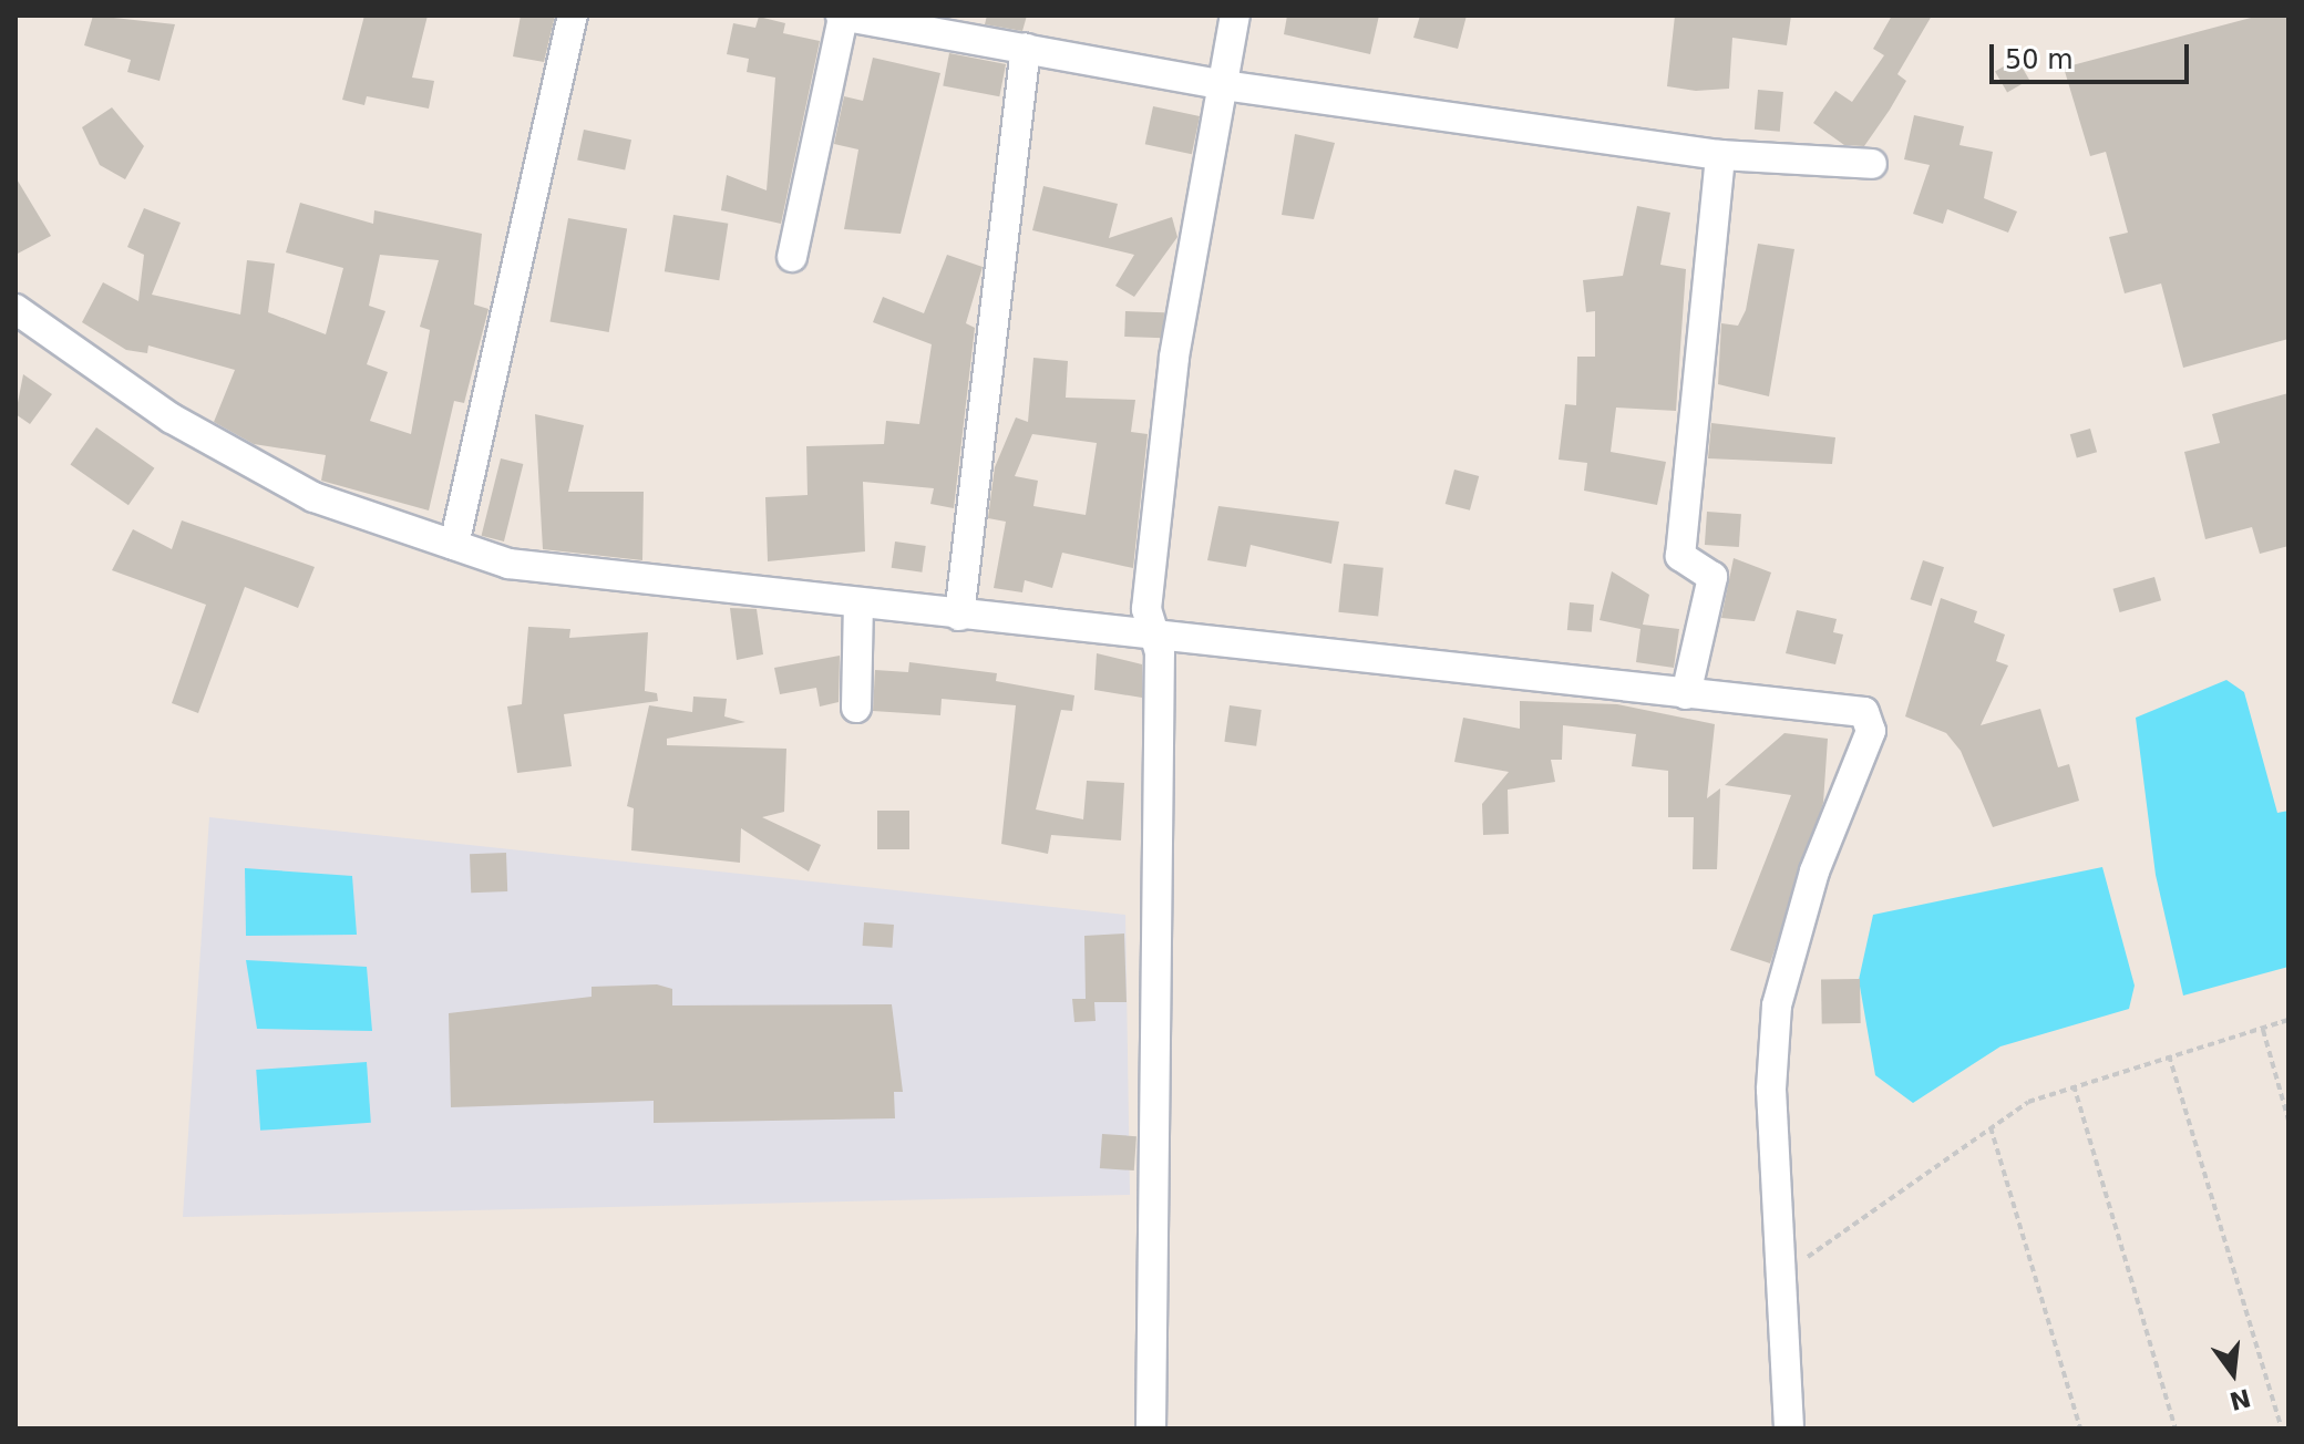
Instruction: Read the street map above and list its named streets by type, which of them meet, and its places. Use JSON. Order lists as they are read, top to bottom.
{
  "scale_bar": "50 m",
  "north": "bottom"
}
